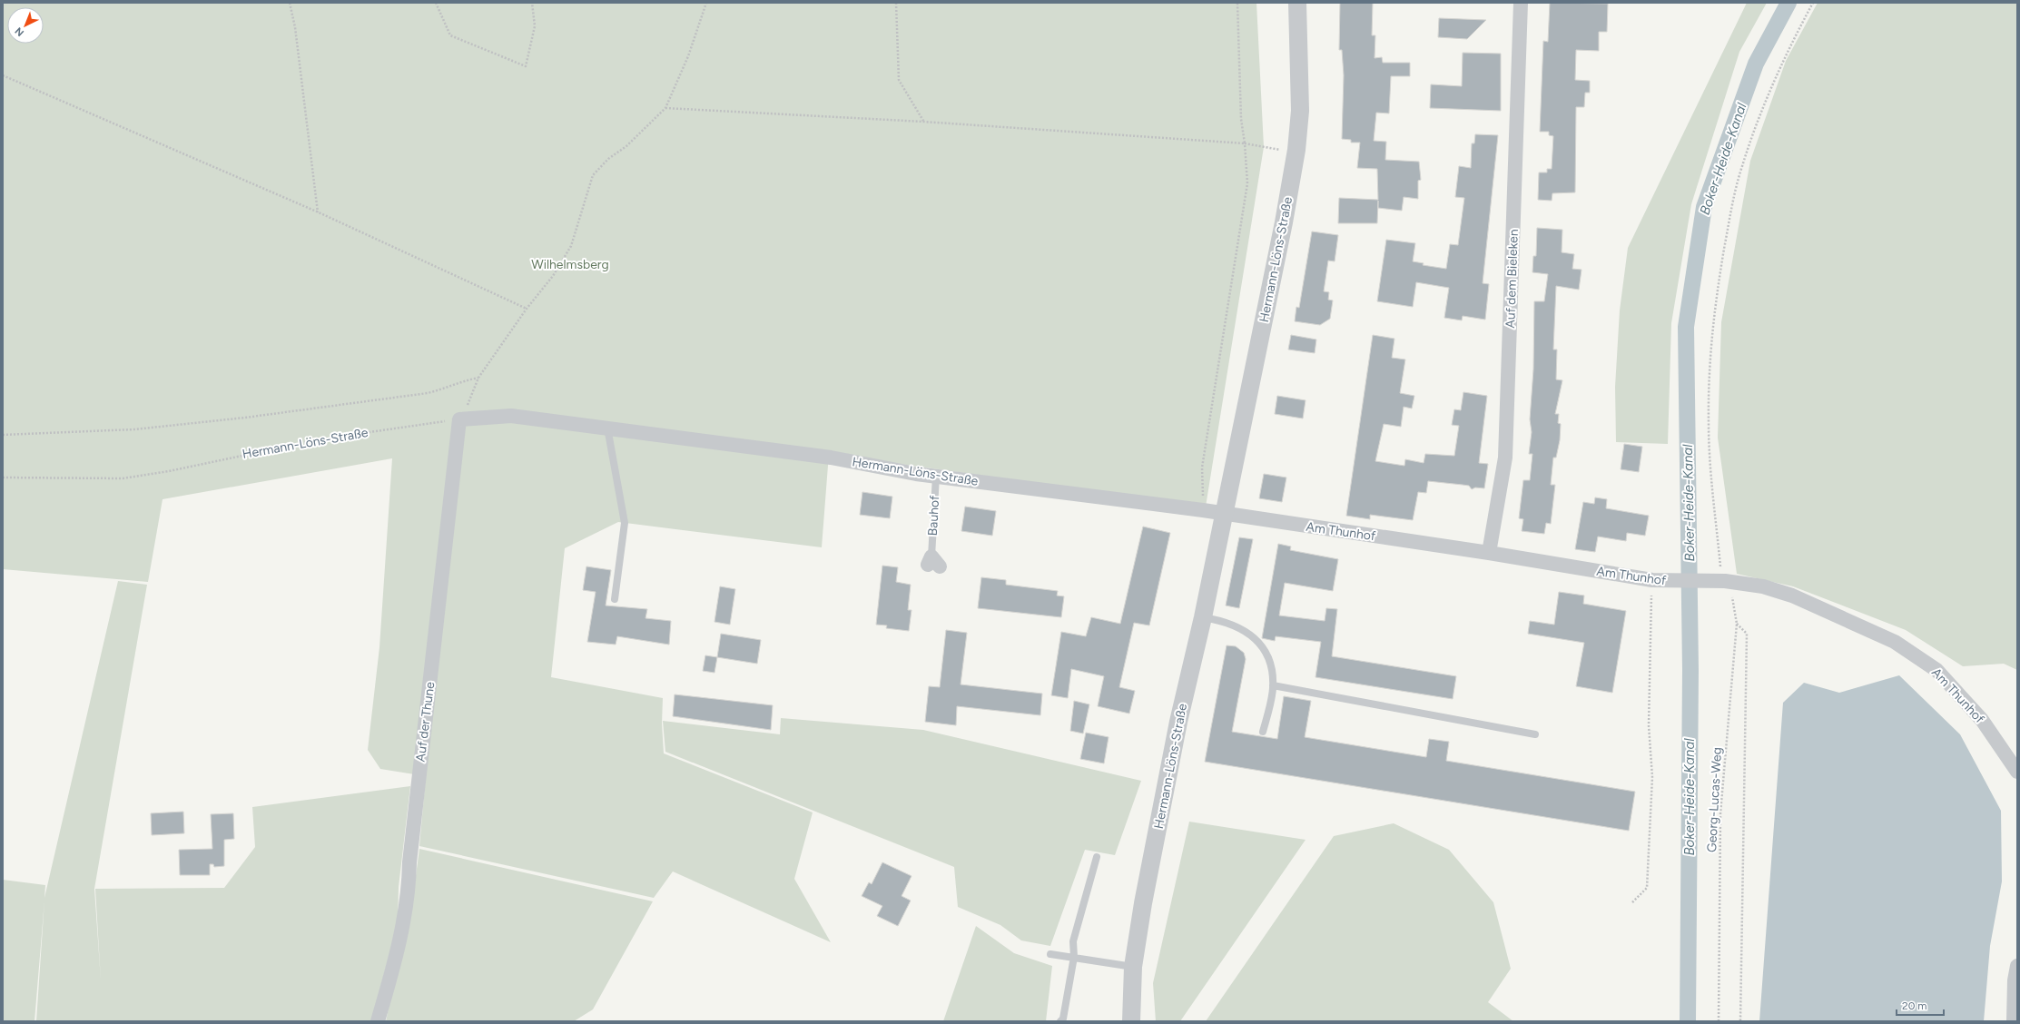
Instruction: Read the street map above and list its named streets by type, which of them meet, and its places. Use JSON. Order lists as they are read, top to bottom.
{
  "streets": {
    "street": [
      "Hermann-Löns-Straße",
      "Auf dem Bieleken",
      "Am Thunhof",
      "Auf der Thune"
    ],
    "lane": ["Bauhof"],
    "path": ["Georg-Lucas-Weg"]
  },
  "crossings": [
    ["Hermann-Löns-Straße", "Bauhof"],
    ["Hermann-Löns-Straße", "Am Thunhof"],
    ["Hermann-Löns-Straße", "Auf der Thune"],
    ["Auf dem Bieleken", "Am Thunhof"],
    ["Am Thunhof", "Georg-Lucas-Weg"]
  ],
  "water": ["Boker-Heide-Kanal"],
  "parks": ["Wilhelmsberg"],
  "scale_bar": "20 m",
  "north": "bottom left"
}
